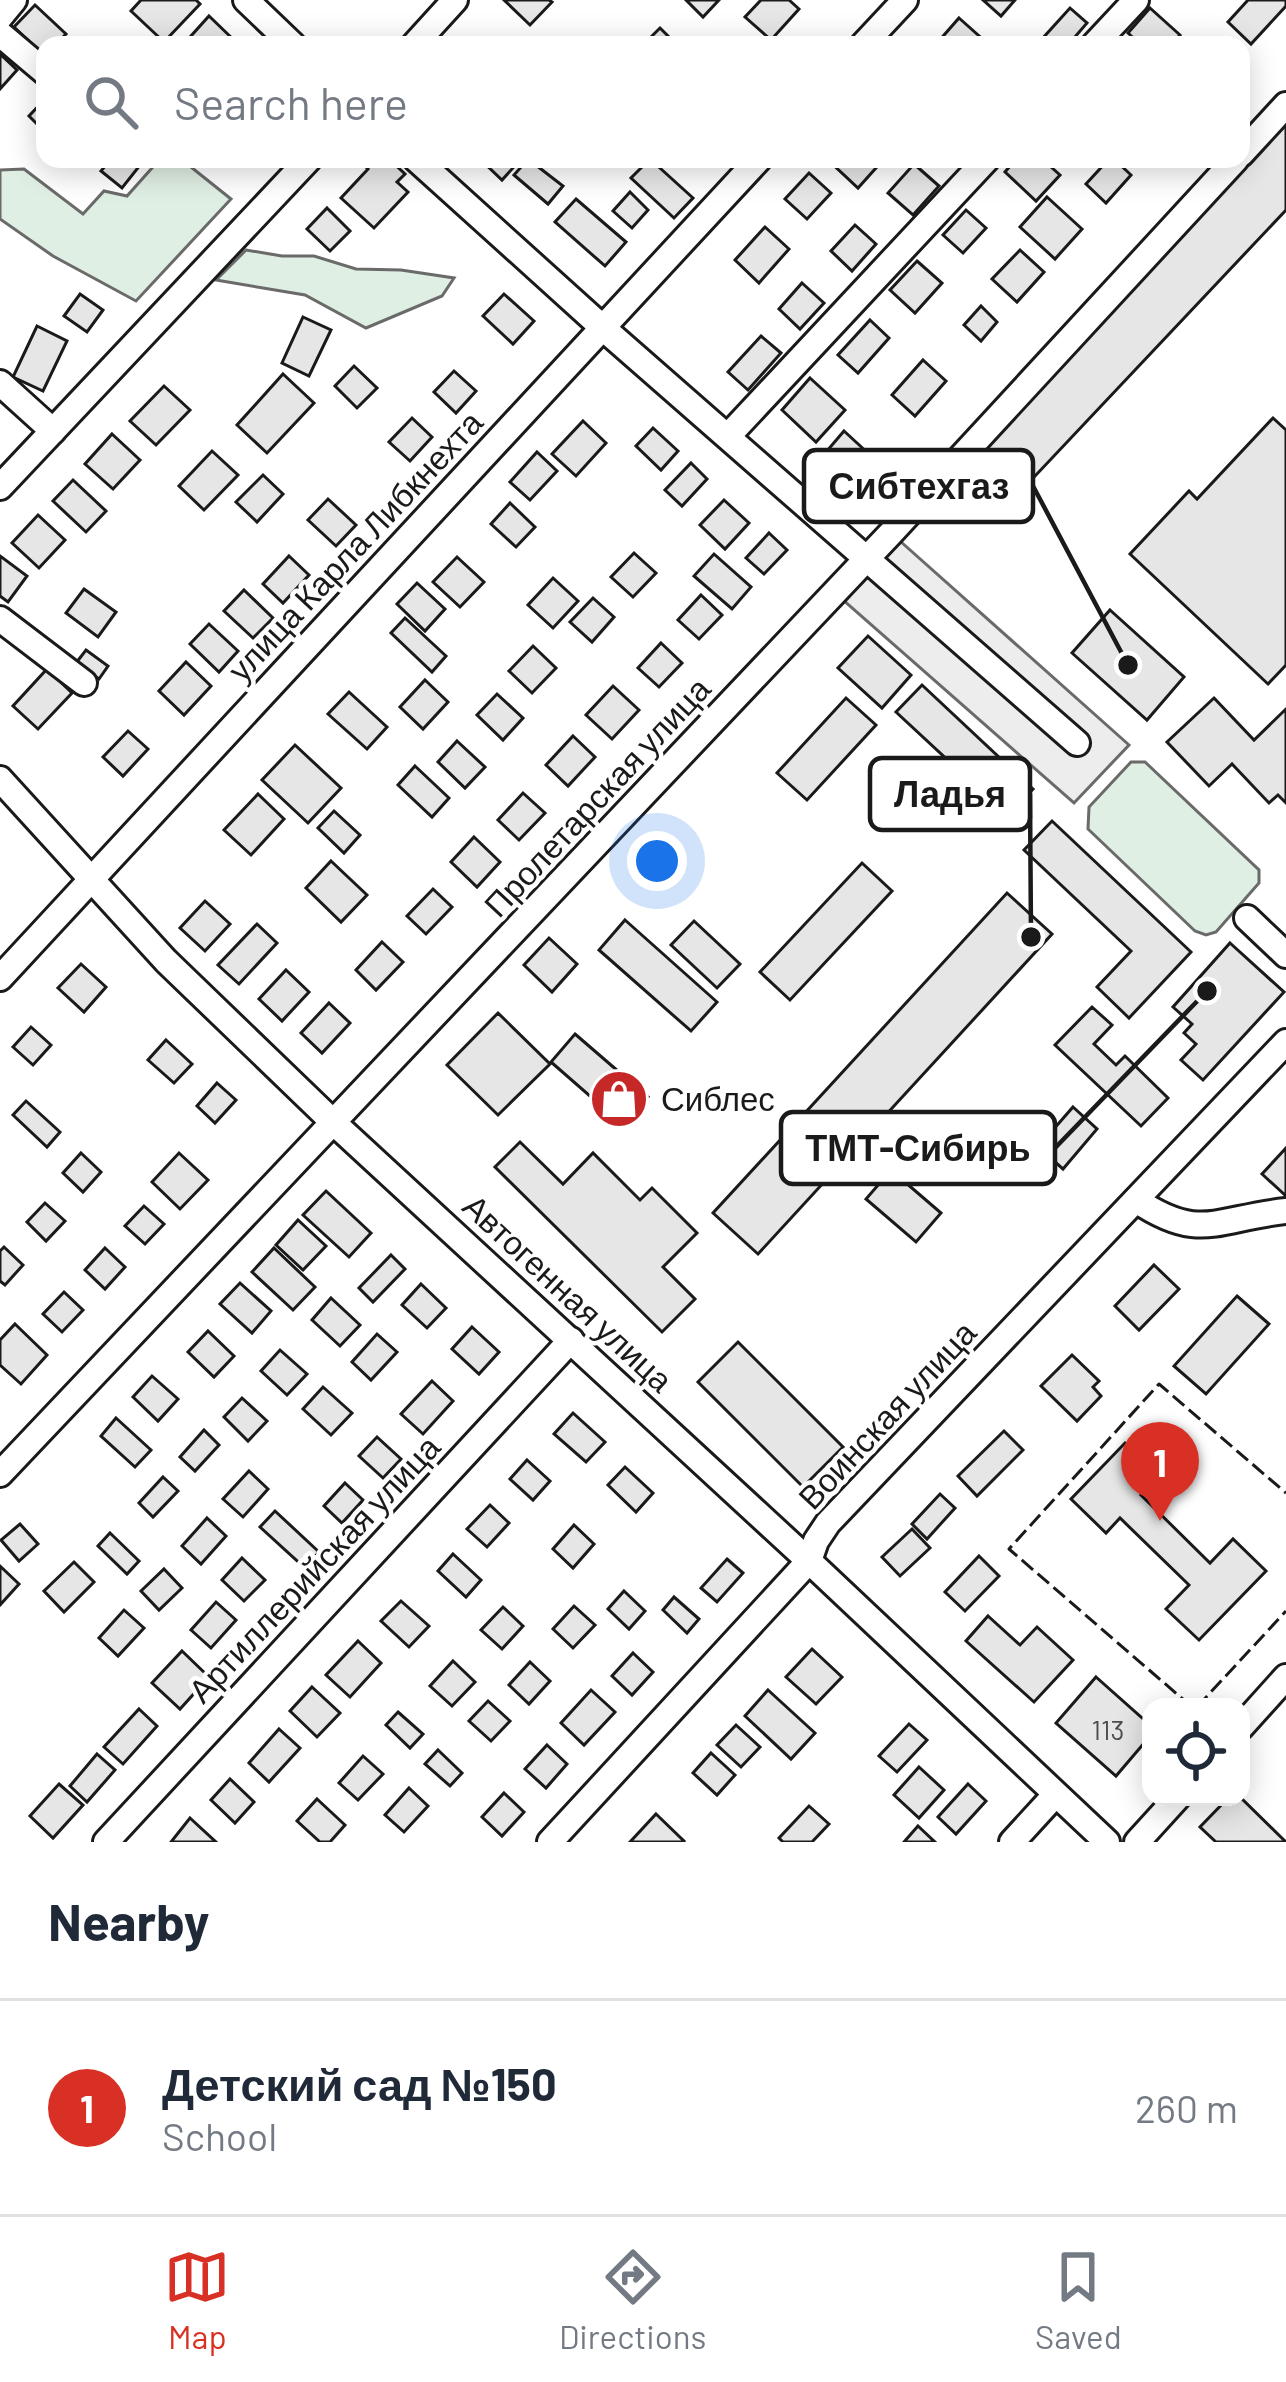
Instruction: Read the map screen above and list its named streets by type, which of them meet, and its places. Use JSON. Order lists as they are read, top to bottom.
{
  "streets": {
    "street": [
      "улица Карла Либкнехта",
      "Пролетарская улица",
      "Автогенная улица",
      "Воинская улица",
      "Артиллерийская улица"
    ]
  },
  "crossings": [
    ["улица Карла Либкнехта", "Автогенная улица"],
    ["Пролетарская улица", "Автогенная улица"],
    ["Автогенная улица", "Воинская улица"],
    ["Автогенная улица", "Артиллерийская улица"]
  ],
  "places": {
    "other": ["Сибтехгаз", "Ладья", "ТМТ-Сибирь"],
    "shop": ["Сиблес"]
  },
  "house_numbers": ["113"],
  "page": {
    "search": "Search here",
    "pins": "1",
    "heading": "Nearby",
    "list": [
      {
        "mark": "1",
        "name": "Детский сад №150",
        "note": "School",
        "value": "260 m"
      }
    ],
    "nav": ["Map", "Directions", "Saved"]
  }
}
